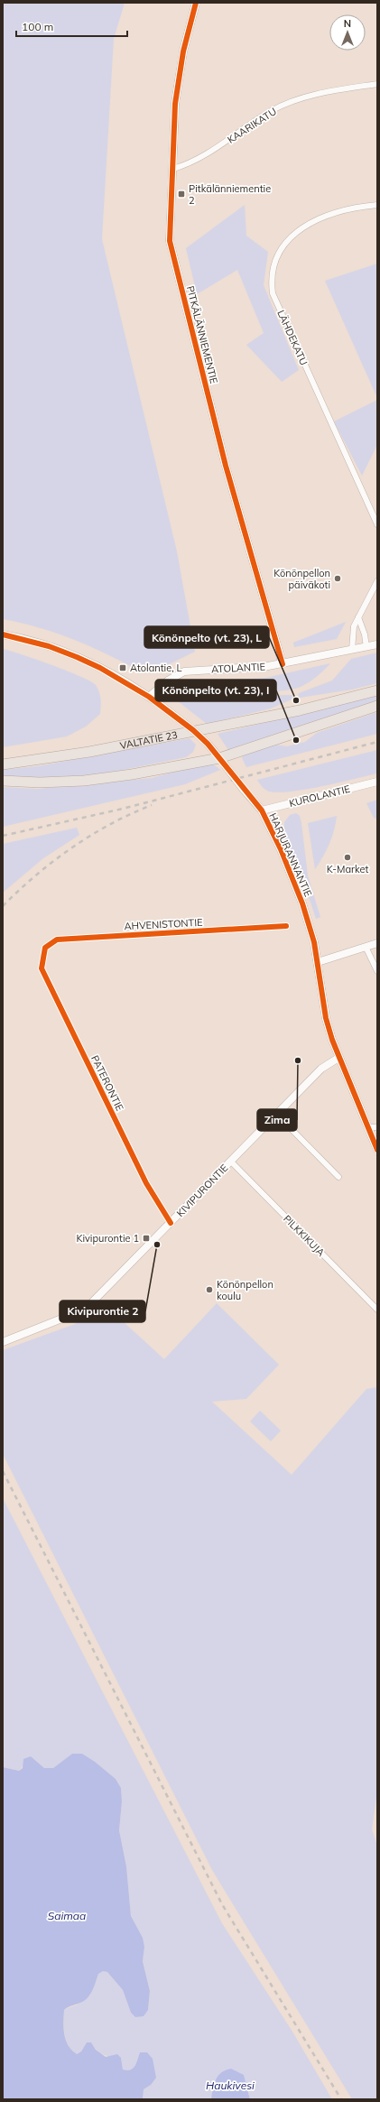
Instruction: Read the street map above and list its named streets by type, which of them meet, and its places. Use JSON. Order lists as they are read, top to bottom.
{
  "streets": {
    "highway": ["VALTATIE 23"],
    "street": [
      "KAARIKATU",
      "PITKÄLÄNNIEMENTIE",
      "LÄHDEKATU",
      "ATOLANTIE",
      "KUROLANTIE",
      "HARJURANNANTIE",
      "AHVENISTONTIE",
      "PATERONTIE",
      "KIVIPURONTIE",
      "PILKKIKUJA"
    ]
  },
  "crossings": [
    ["KAARIKATU", "PITKÄLÄNNIEMENTIE"],
    ["PITKÄLÄNNIEMENTIE", "ATOLANTIE"],
    ["ATOLANTIE", "HARJURANNANTIE"],
    ["KUROLANTIE", "HARJURANNANTIE"],
    ["HARJURANNANTIE", "KIVIPURONTIE"],
    ["AHVENISTONTIE", "PATERONTIE"],
    ["PATERONTIE", "KIVIPURONTIE"],
    ["KIVIPURONTIE", "PILKKIKUJA"]
  ],
  "water": ["Saimaa", "Haukivesi"],
  "places": {
    "transit": ["Pitkälänniementie 2", "Atolantie, L", "Kivipurontie 1"],
    "other": [
      "Könönpellon päiväkoti",
      "Könönpelto (vt. 23), L",
      "Könönpelto (vt. 23), I",
      "K-Market",
      "Zima",
      "Kivipurontie 2",
      "Könönpellon koulu"
    ]
  },
  "scale_bar": "100 m",
  "north": "top"
}
